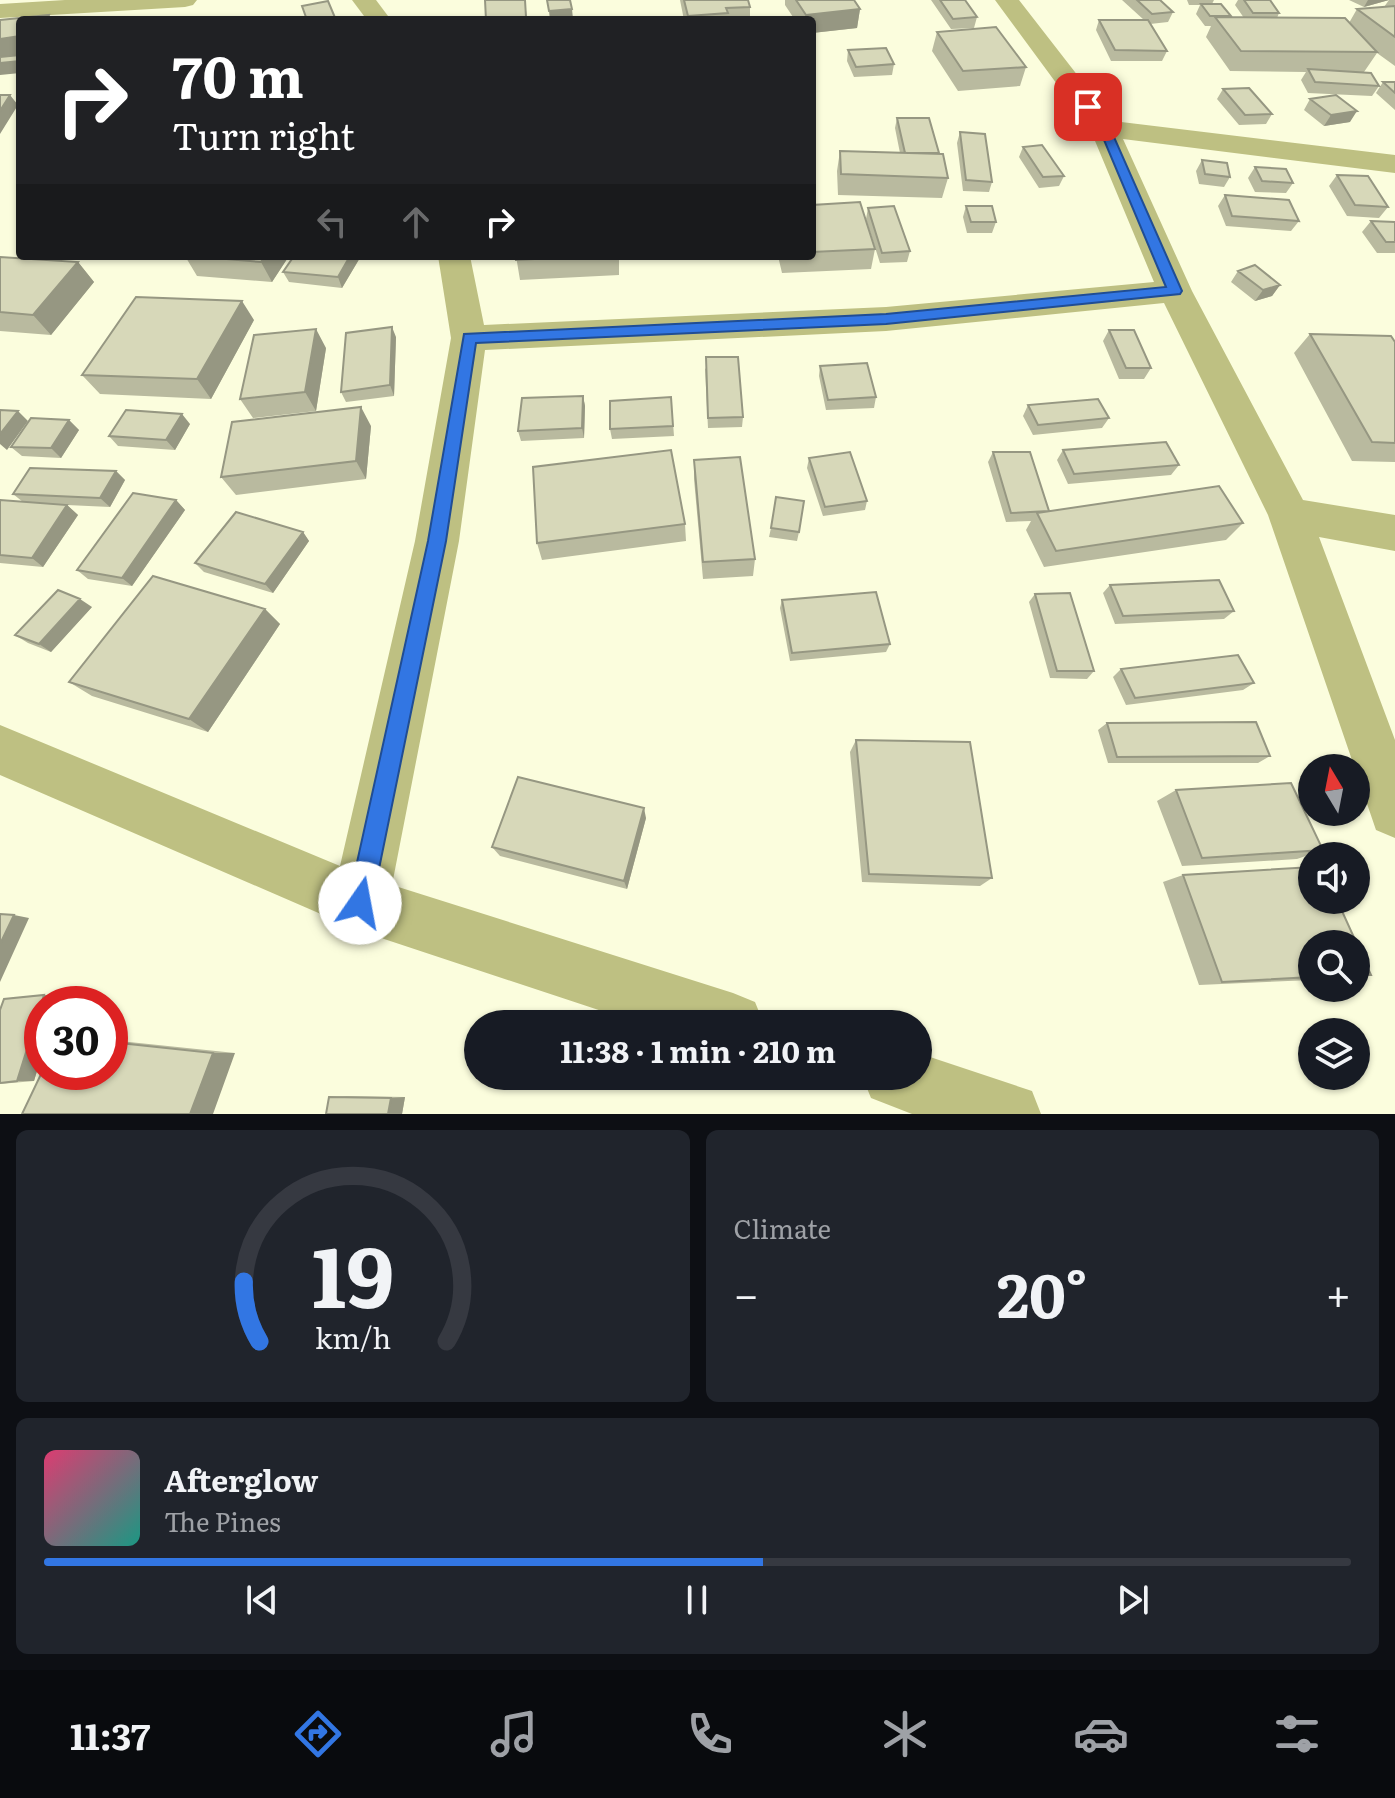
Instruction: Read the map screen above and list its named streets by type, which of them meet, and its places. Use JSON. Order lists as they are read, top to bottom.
{
  "north": "top",
  "page": {
    "turn": ["70 m", "Turn right"],
    "limit": "30",
    "trip": "11:38 · 1 min · 210 m",
    "tile": "Climate",
    "heat": ["−", "20°", "+"],
    "song": ["Afterglow", "The Pines"],
    "tabs": "11:37",
    "gauge": ["19", "km/h"]
  }
}
